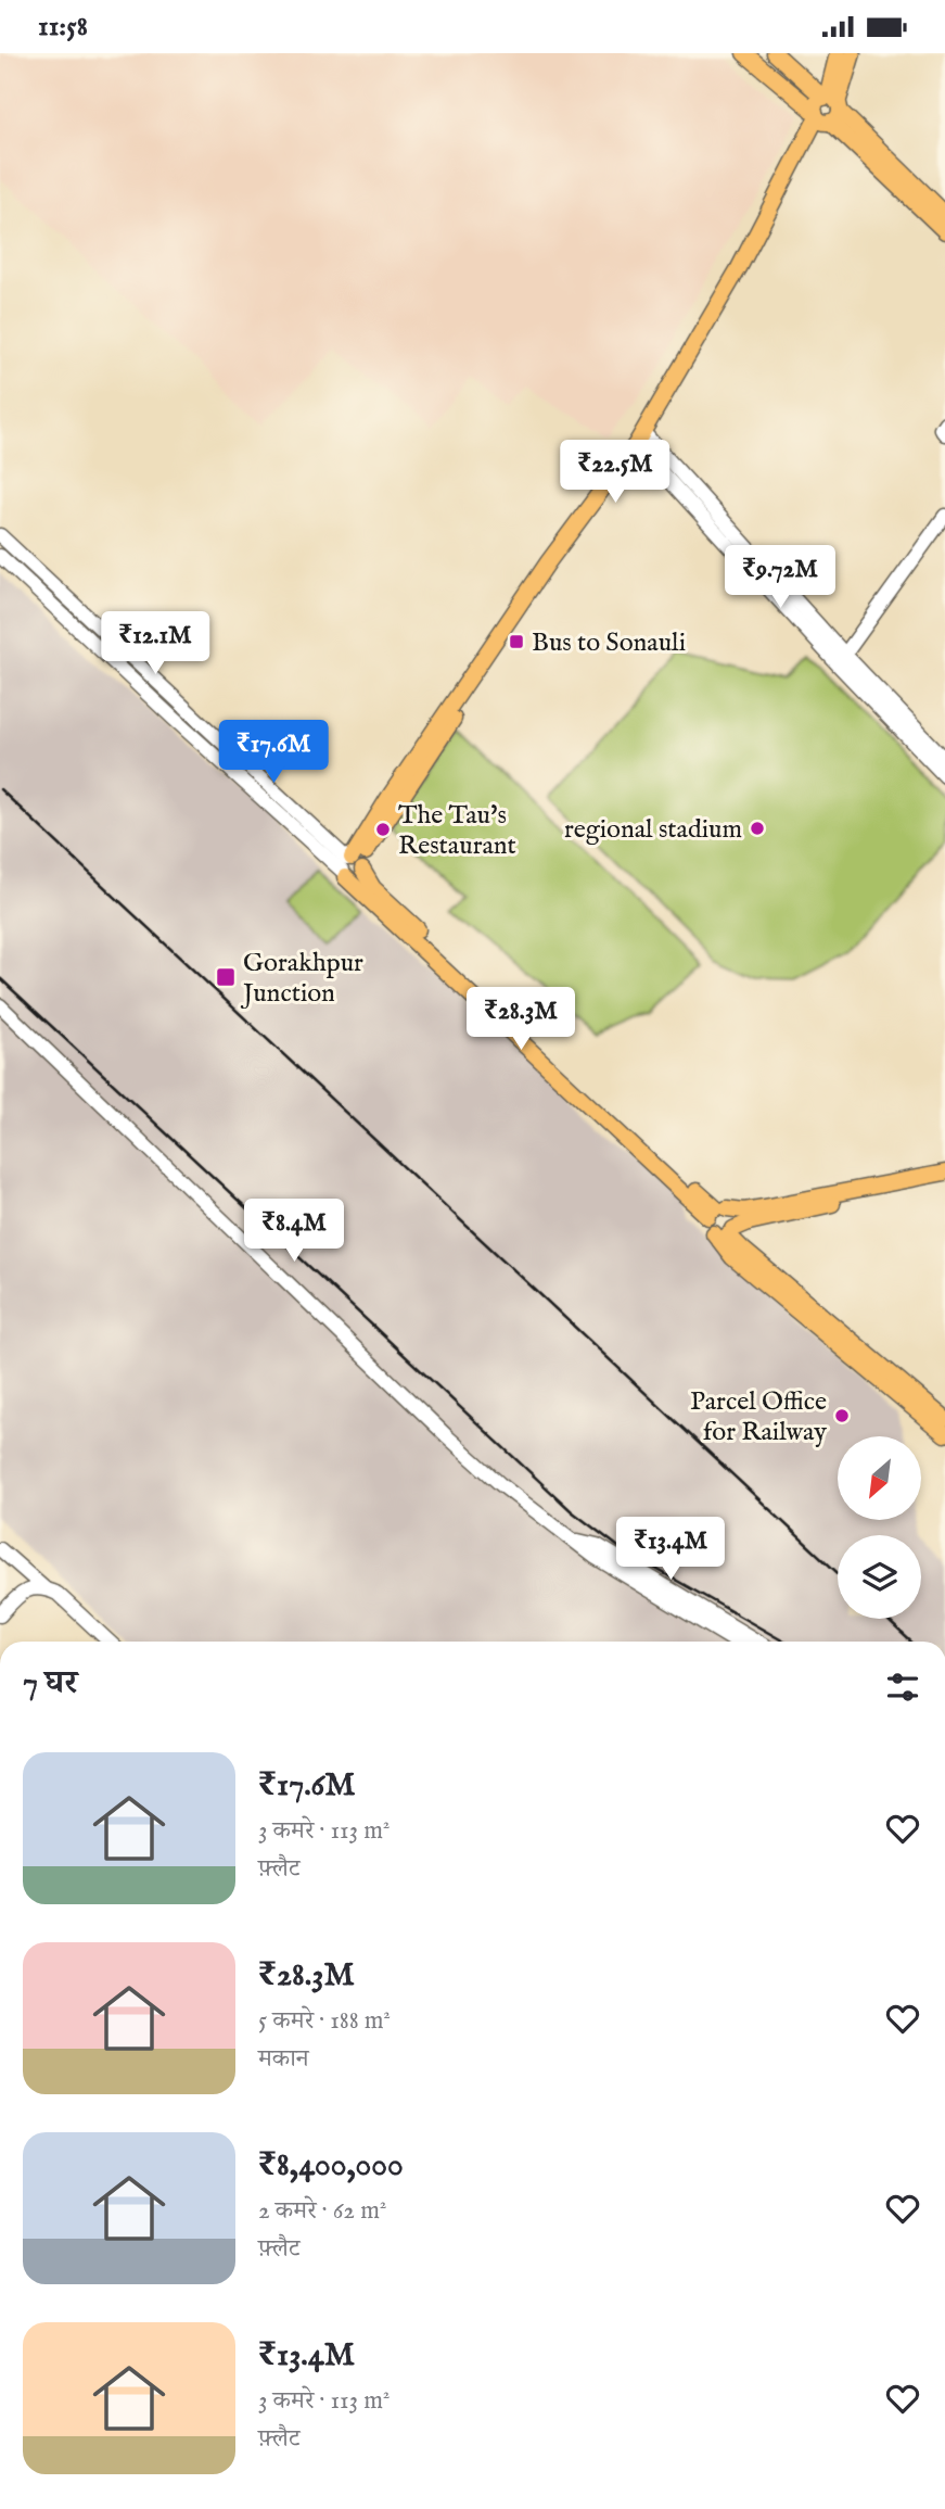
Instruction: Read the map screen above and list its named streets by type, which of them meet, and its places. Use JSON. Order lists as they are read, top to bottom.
{
  "places": {
    "transit": ["Bus to Sonauli", "Gorakhpur Junction"],
    "other": ["regional stadium", "The Tau's Restaurant", "Parcel Office for Railway"]
  },
  "north": "bottom left",
  "page": {
    "status": "11:58",
    "price": [
      "₹22.5M",
      "₹9.72M",
      "₹12.1M",
      "₹17.6M",
      "₹28.3M",
      "₹8.4M",
      "₹13.4M"
    ],
    "heading": "7 घर",
    "list": [
      {
        "name": "₹17.6M",
        "note": "3 कमरे · 113 m² · फ़्लैट"
      },
      {
        "name": "₹28.3M",
        "note": "5 कमरे · 188 m² · मकान"
      },
      {
        "name": "₹8,400,000",
        "note": "2 कमरे · 62 m² · फ़्लैट"
      },
      {
        "name": "₹13.4M",
        "note": "3 कमरे · 113 m² · फ़्लैट"
      }
    ]
  }
}
